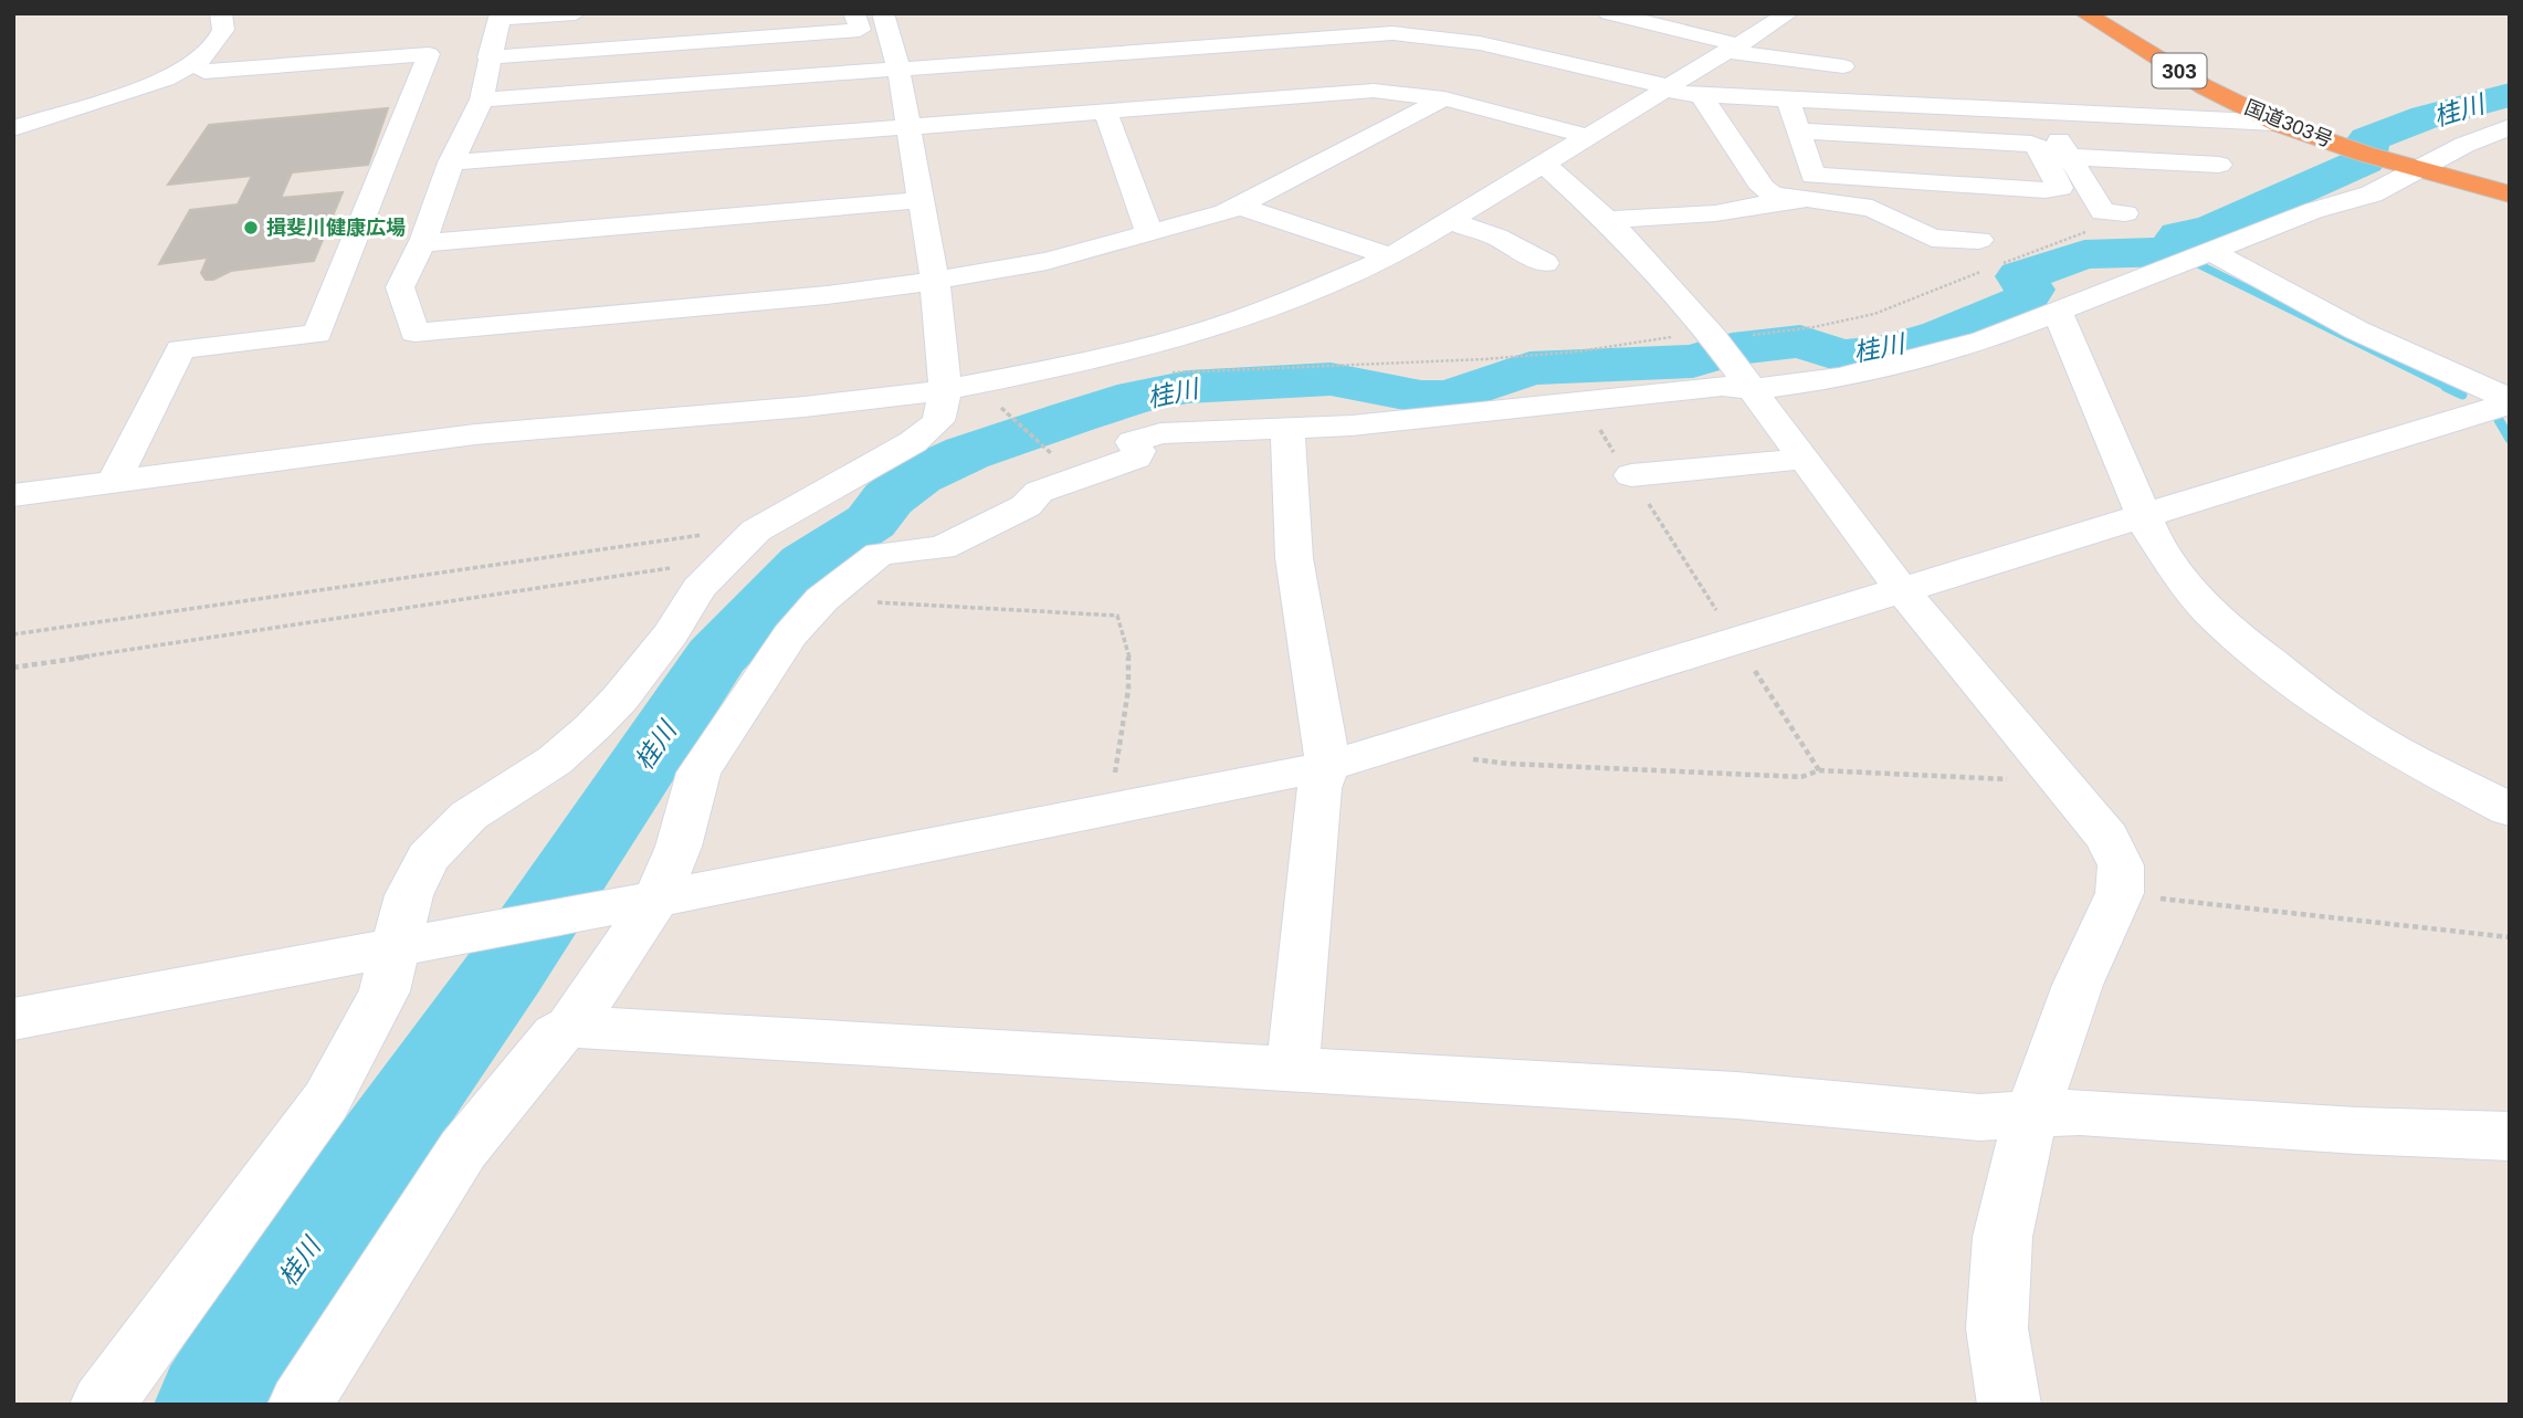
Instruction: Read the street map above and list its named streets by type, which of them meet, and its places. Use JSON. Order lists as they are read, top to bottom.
{
  "streets": {
    "highway": ["303", "国道303号"]
  },
  "water": ["桂川"],
  "places": ["揖斐川健康広場"]
}
